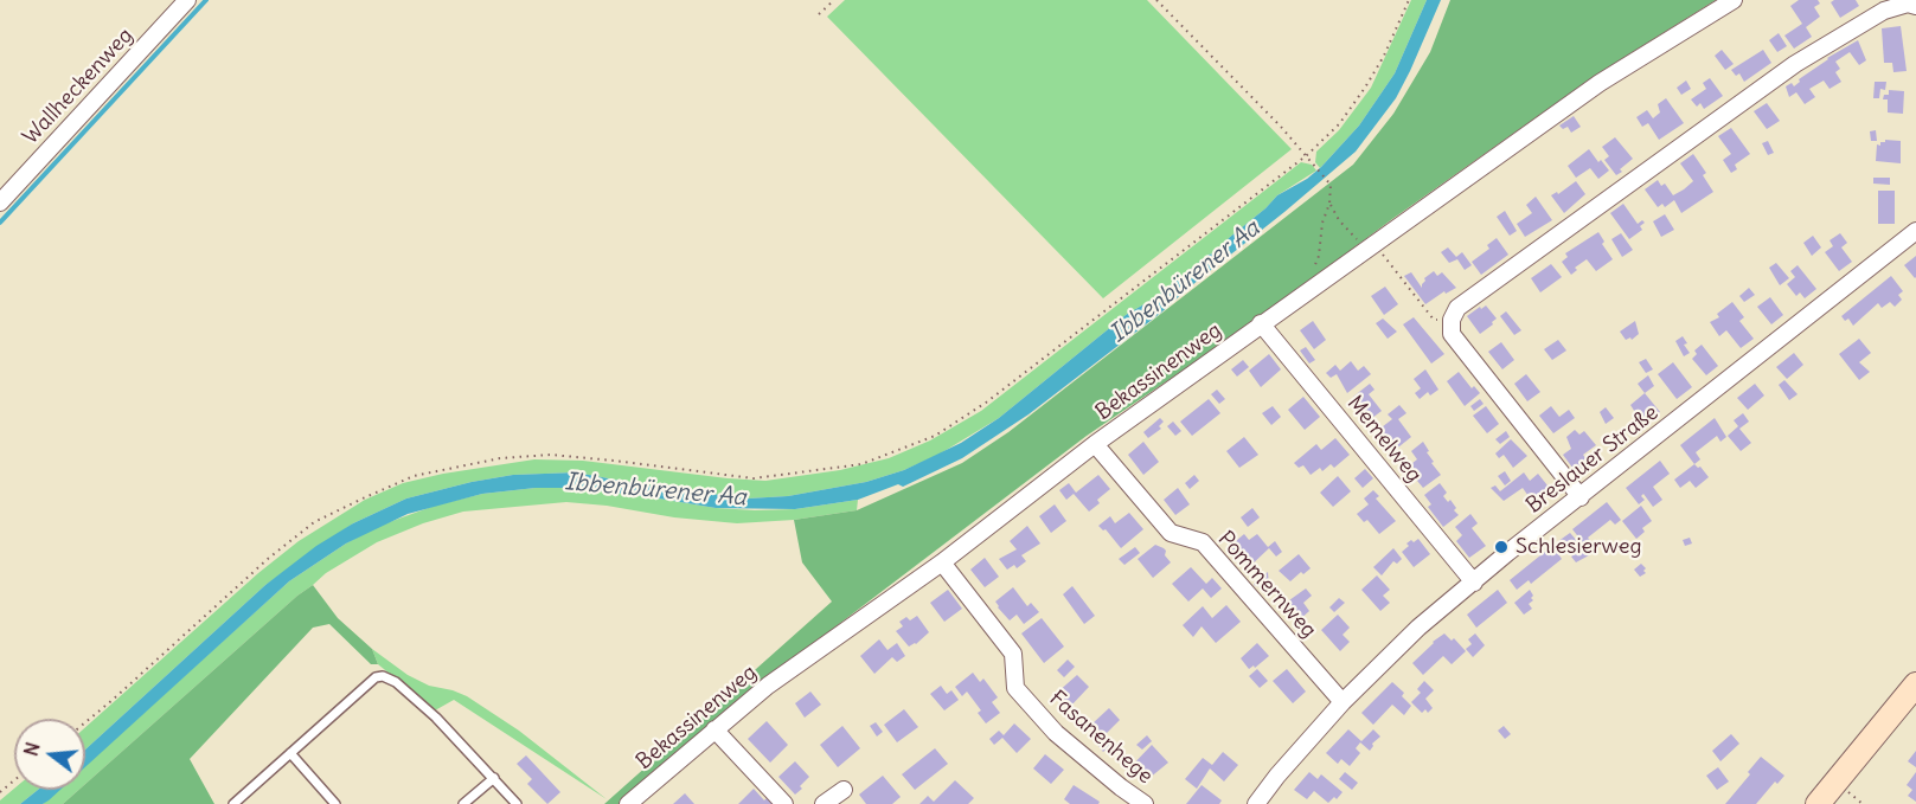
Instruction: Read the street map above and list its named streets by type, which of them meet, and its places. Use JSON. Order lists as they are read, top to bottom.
{
  "streets": {
    "street": [
      "Wallheckenweg",
      "Bekassinenweg",
      "Memelweg",
      "Breslauer Straße",
      "Pommernweg",
      "Fasanenhege"
    ]
  },
  "crossings": [
    ["Bekassinenweg", "Memelweg"],
    ["Bekassinenweg", "Pommernweg"],
    ["Bekassinenweg", "Fasanenhege"],
    ["Memelweg", "Breslauer Straße"],
    ["Breslauer Straße", "Pommernweg"]
  ],
  "water": ["Ibbenbürener Aa"],
  "places": ["Schlesierweg"],
  "north": "left"
}
